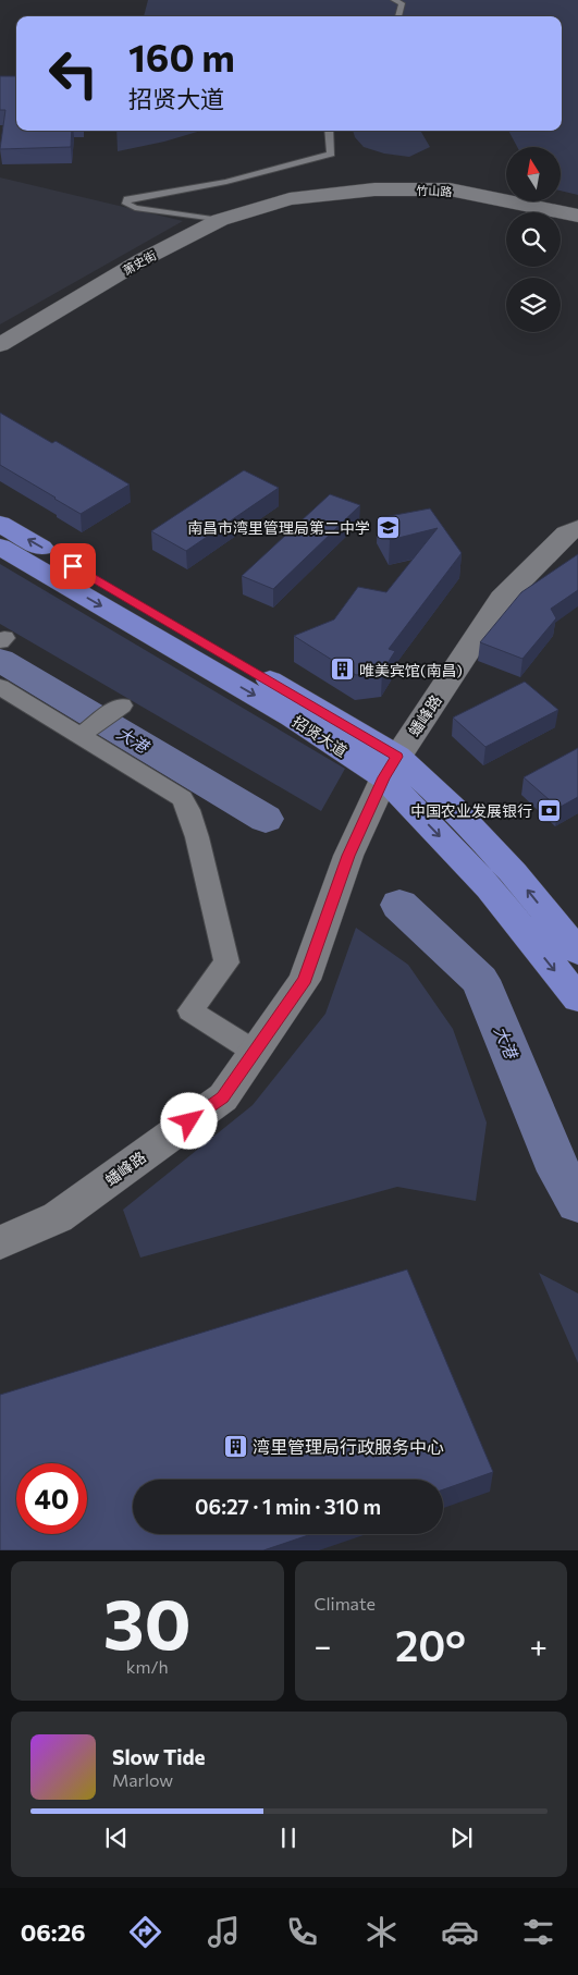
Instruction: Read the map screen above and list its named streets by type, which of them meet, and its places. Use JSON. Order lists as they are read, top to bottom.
{
  "streets": {
    "main road": ["招贤大道"],
    "street": ["竹山路", "萧史街", "蟠峰路"]
  },
  "crossings": [
    ["竹山路", "萧史街"],
    ["蟠峰路", "招贤大道"]
  ],
  "water": ["大港"],
  "places": {
    "school or university": ["南昌市湾里管理局第二中学"],
    "building": ["唯美宾馆(南昌)", "湾里管理局行政服务中心"],
    "bank": ["中国农业发展银行"]
  },
  "north": "top",
  "page": {
    "turn": ["160 m", "招贤大道"],
    "limit": "40",
    "trip": "06:27 · 1 min · 310 m",
    "tile": [
      ["30", "km/h"],
      "Climate"
    ],
    "heat": ["−", "20°", "+"],
    "song": ["Slow Tide", "Marlow"],
    "tabs": "06:26"
  }
}
